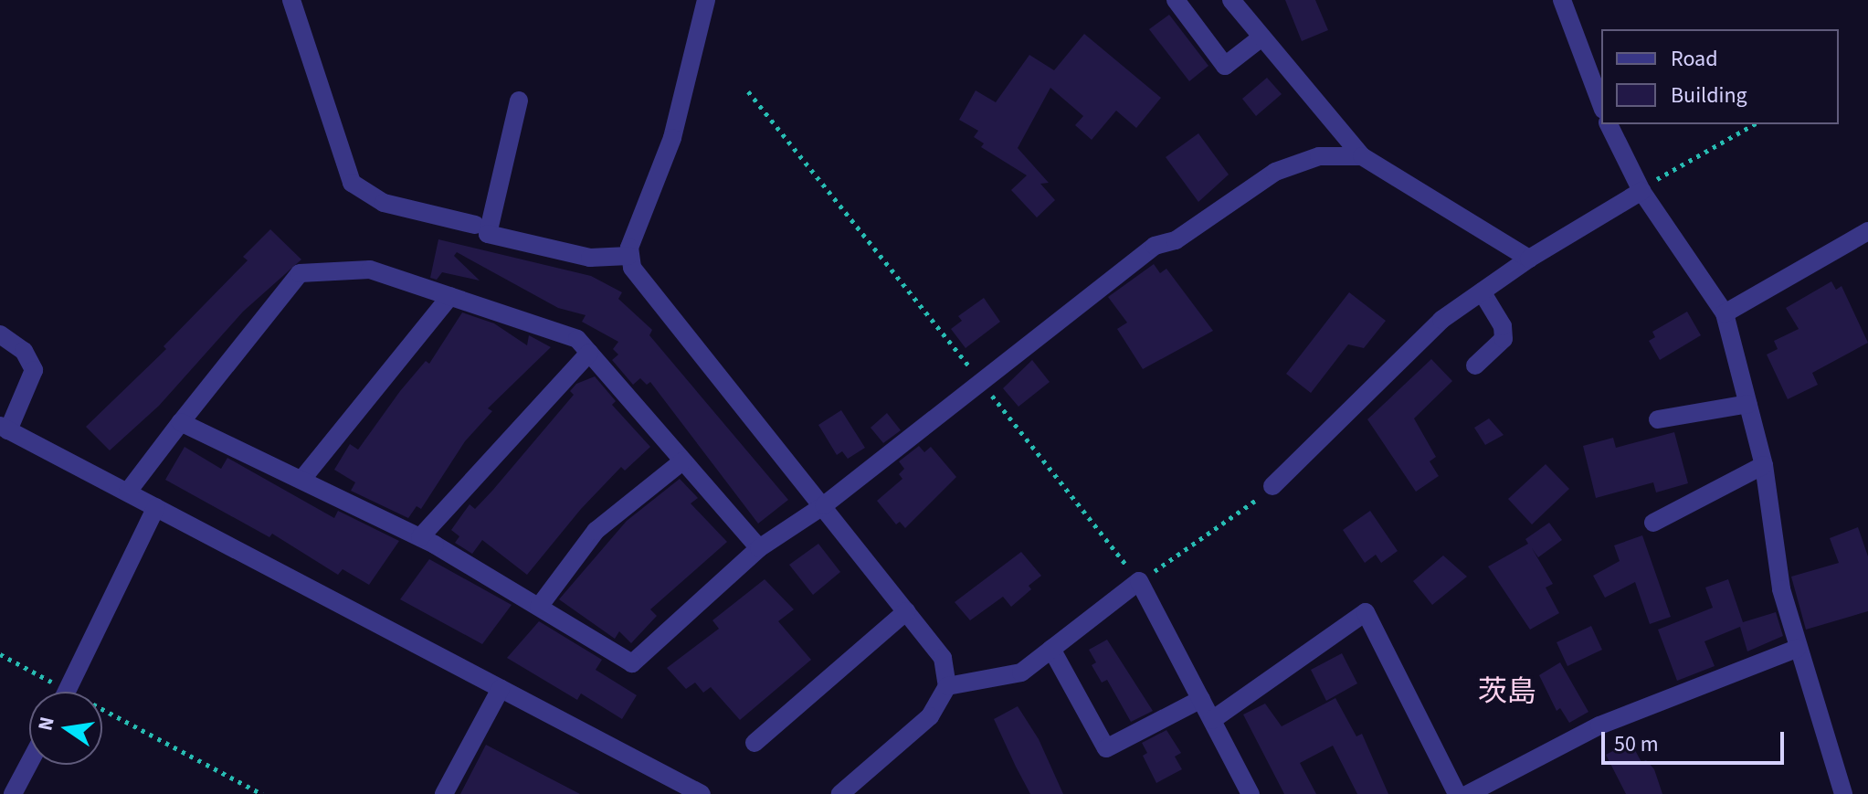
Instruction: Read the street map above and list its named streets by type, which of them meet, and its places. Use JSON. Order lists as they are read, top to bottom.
{
  "districts": ["茨島"],
  "legend": ["Road", "Building"],
  "scale_bar": "50 m",
  "north": "left"
}
